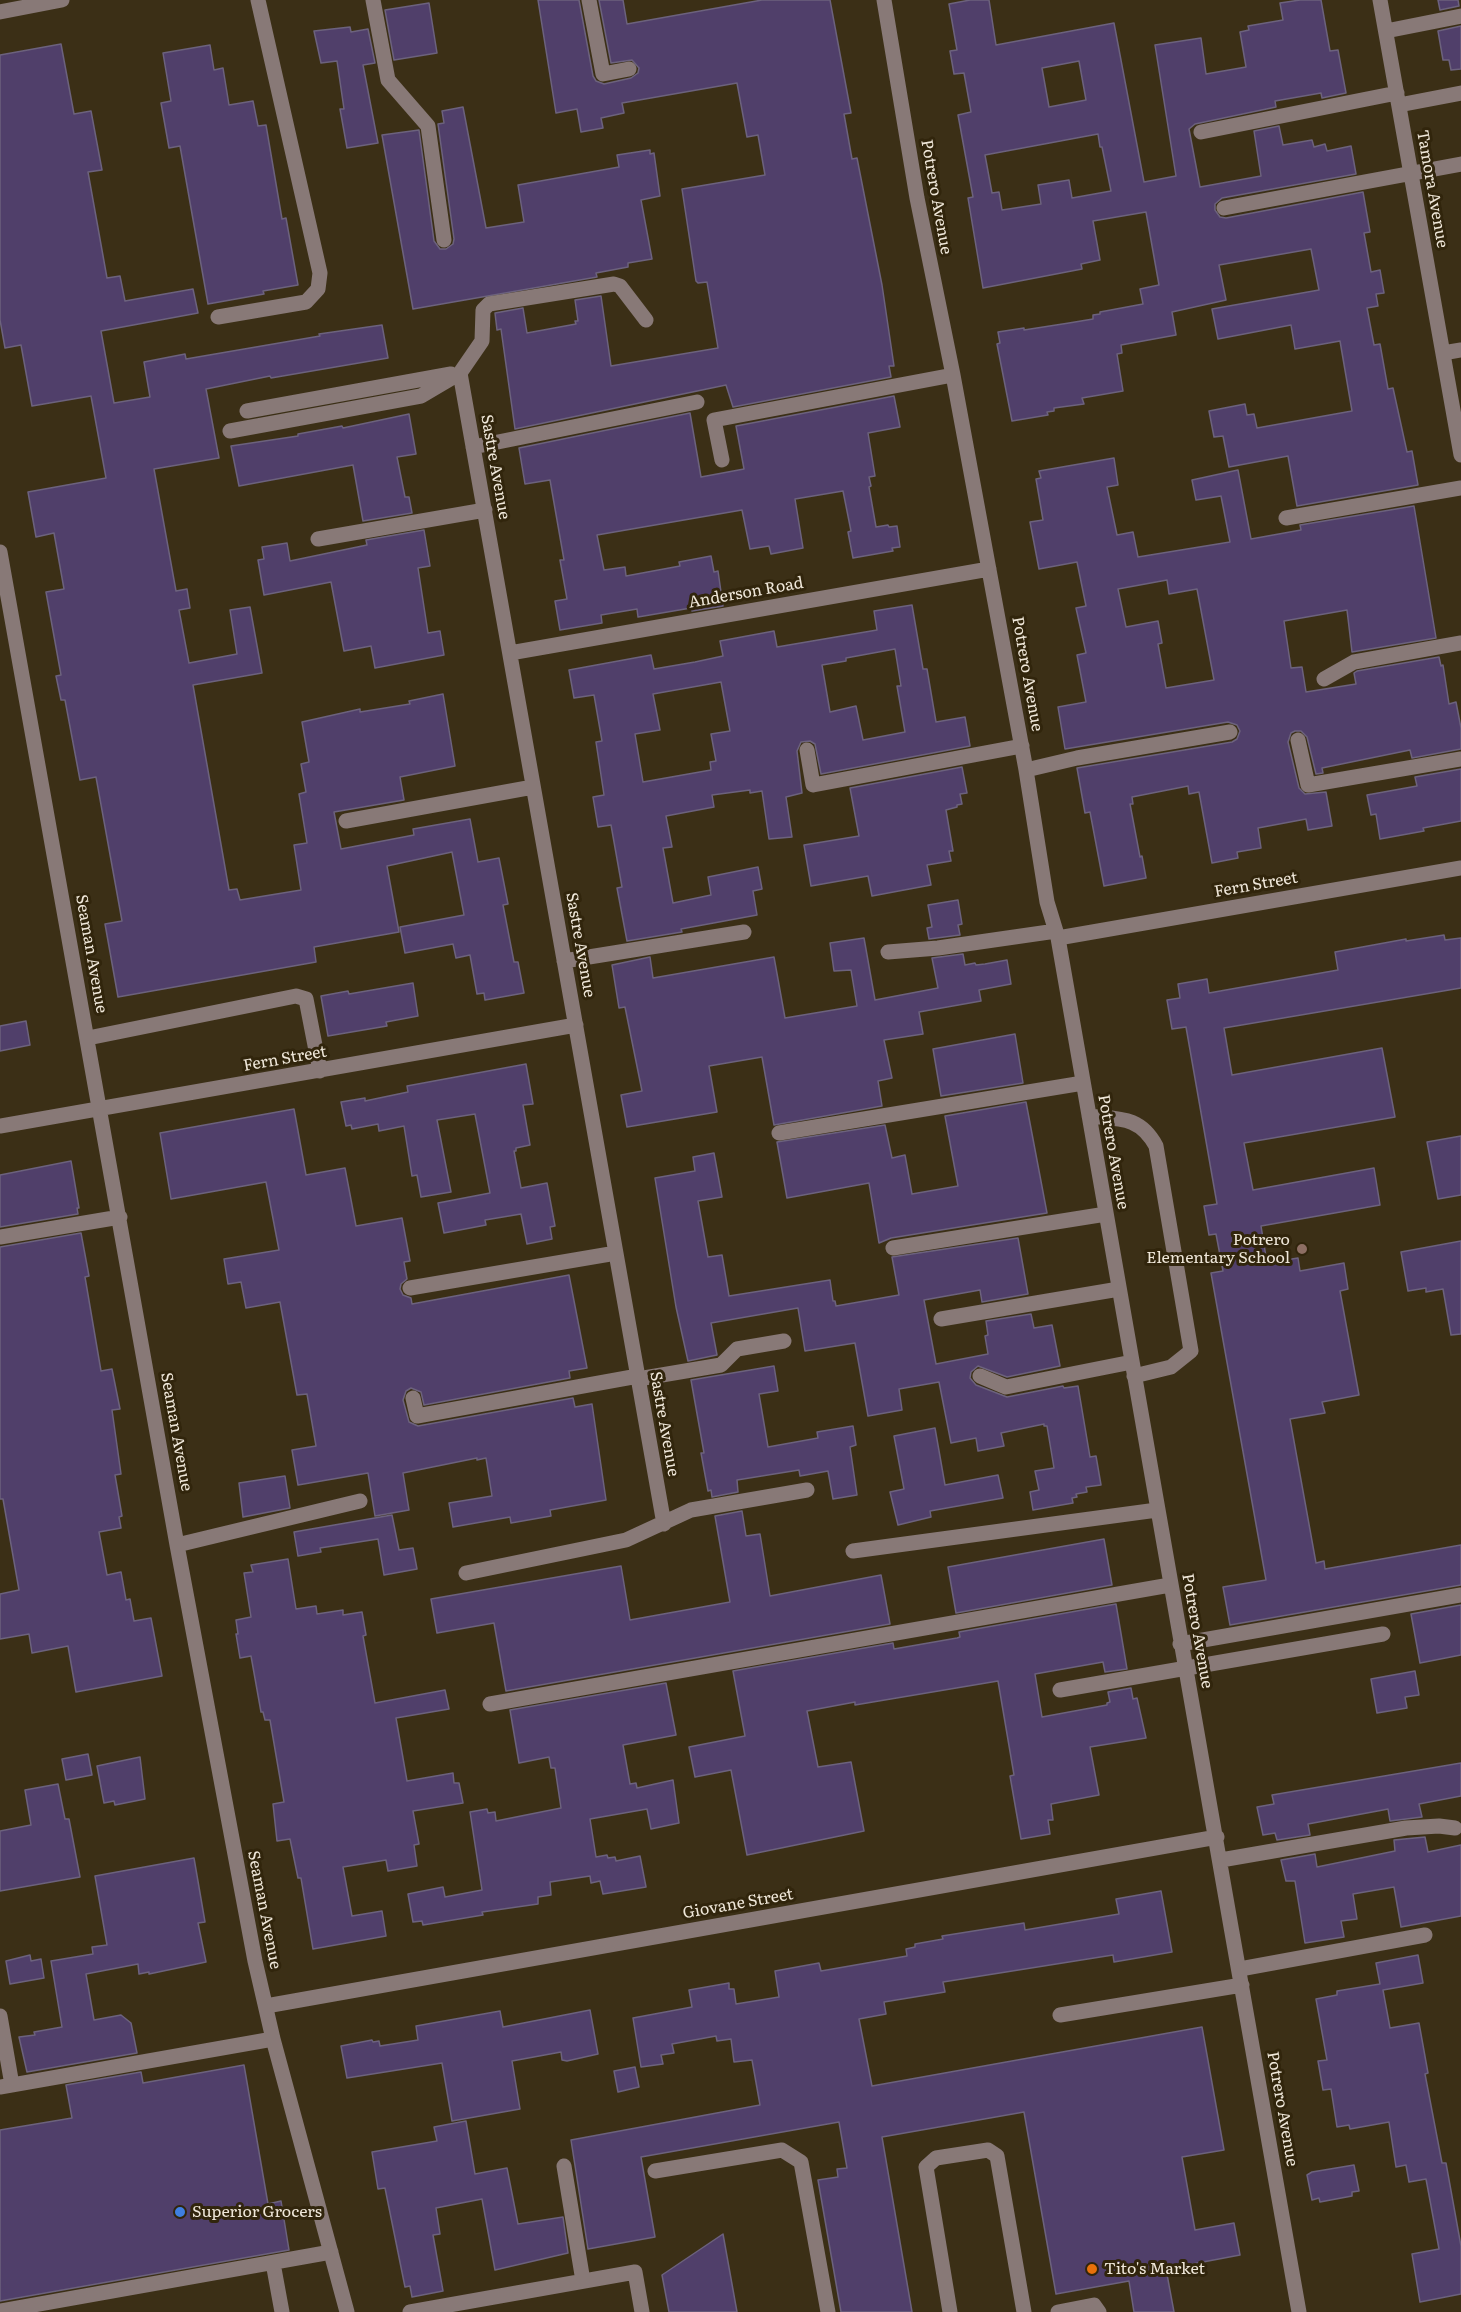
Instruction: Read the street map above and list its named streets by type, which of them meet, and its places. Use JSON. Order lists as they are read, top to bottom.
{
  "streets": {
    "street": [
      "Tamora Avenue",
      "Potrero Avenue",
      "Sastre Avenue",
      "Anderson Road",
      "Fern Street",
      "Seaman Avenue",
      "Giovane Street"
    ]
  },
  "crossings": [
    ["Potrero Avenue", "Anderson Road"],
    ["Potrero Avenue", "Fern Street"],
    ["Potrero Avenue", "Giovane Street"],
    ["Sastre Avenue", "Anderson Road"],
    ["Sastre Avenue", "Fern Street"],
    ["Fern Street", "Seaman Avenue"],
    ["Seaman Avenue", "Giovane Street"]
  ],
  "places": ["Potrero Elementary School", "Superior Grocers", "Tito's Market"]
}
